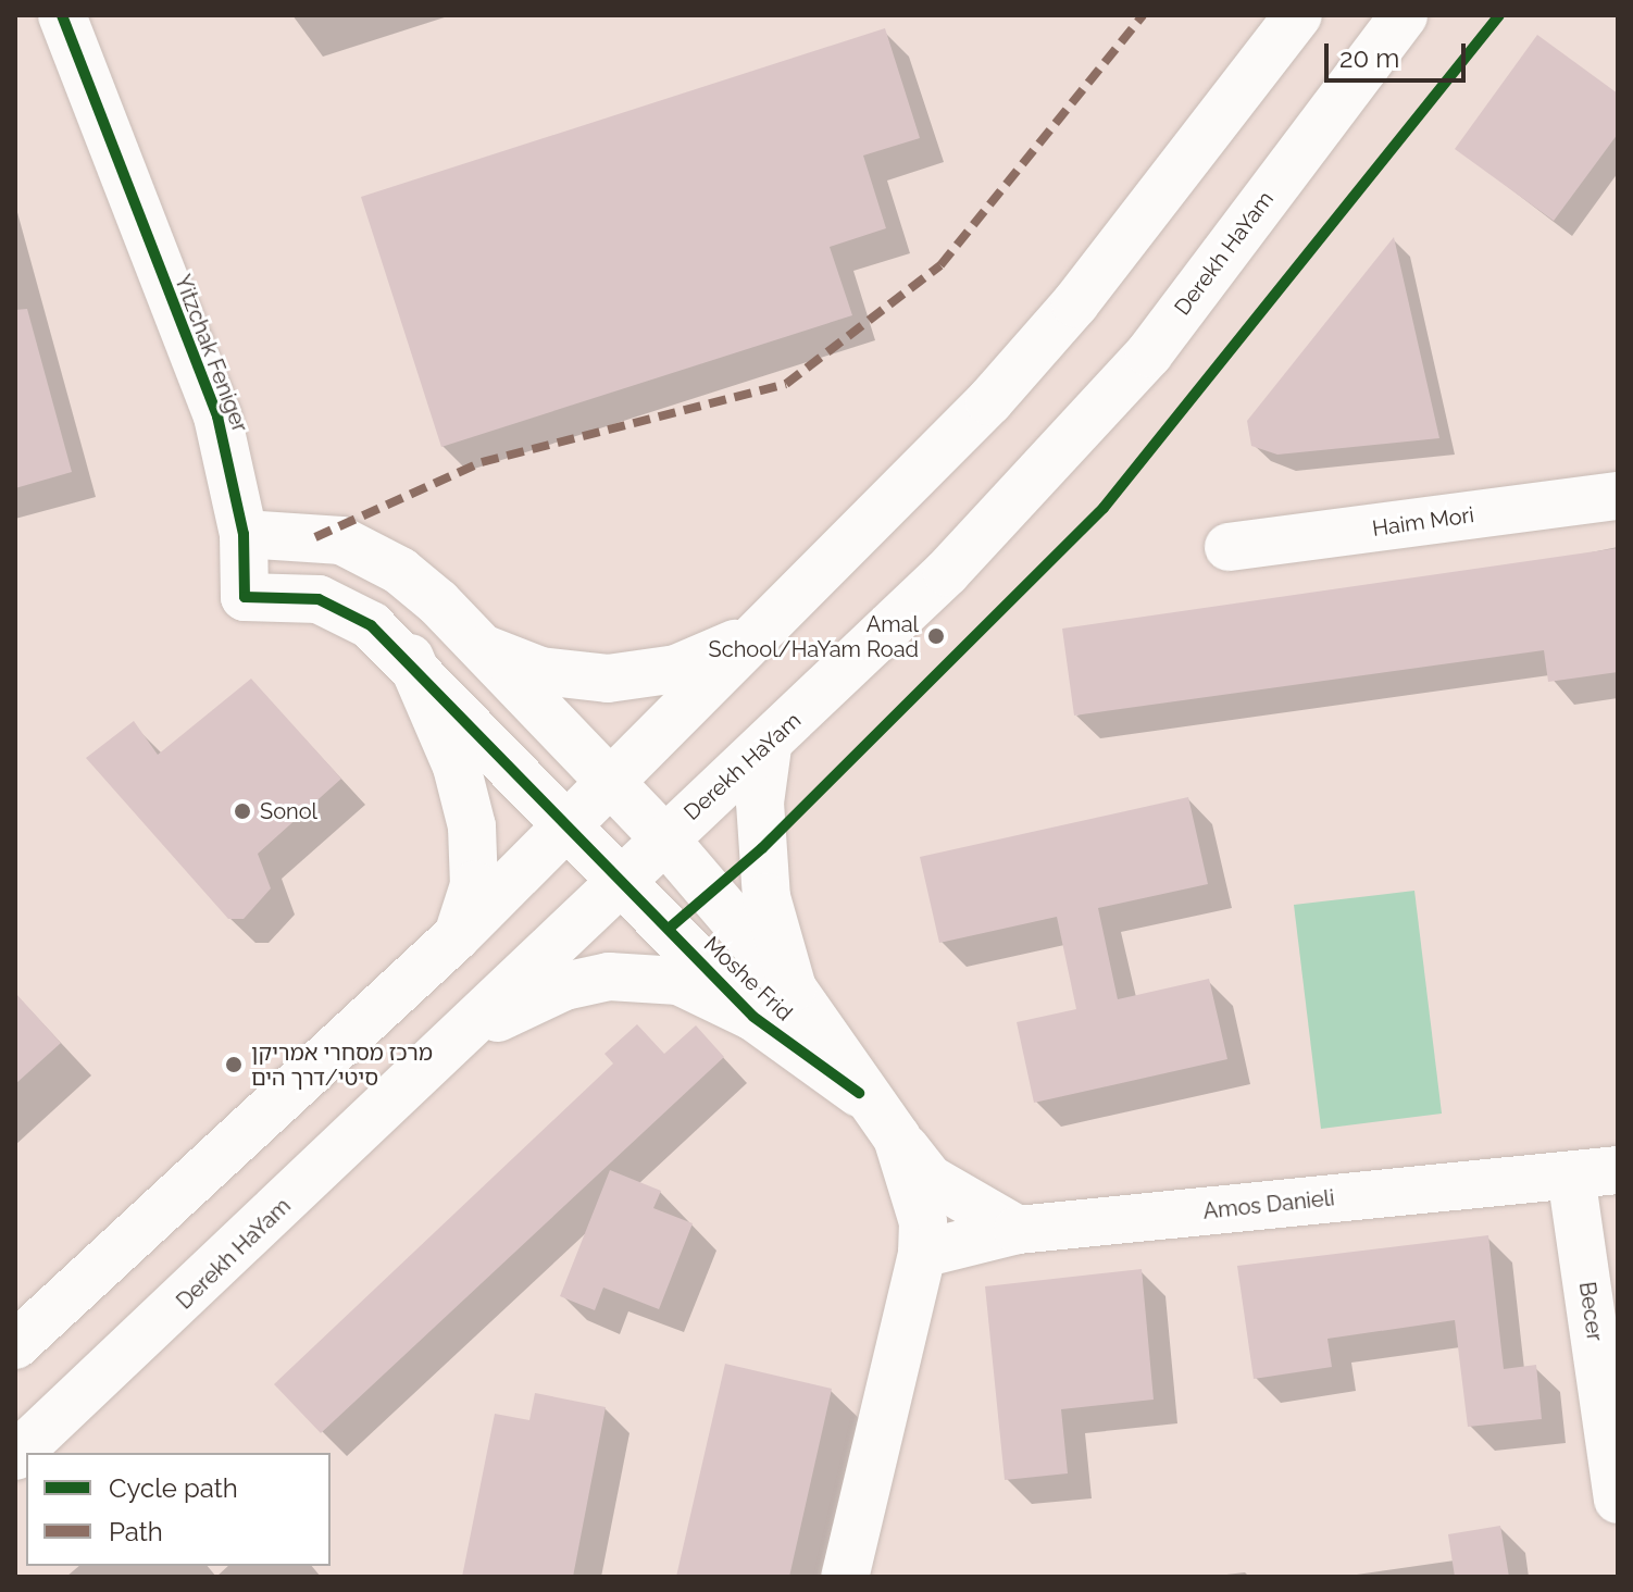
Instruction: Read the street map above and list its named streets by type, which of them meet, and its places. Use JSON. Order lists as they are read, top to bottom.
{
  "streets": {
    "main road": [
      "Derekh HaYam",
      "Yitzchak Feniger",
      "Haim Mori",
      "Moshe Frid",
      "Amos Danieli",
      "Becer"
    ]
  },
  "crossings": [
    ["Derekh HaYam", "Yitzchak Feniger"],
    ["Derekh HaYam", "Moshe Frid"],
    ["Yitzchak Feniger", "Moshe Frid"],
    ["Moshe Frid", "Amos Danieli"],
    ["Amos Danieli", "Becer"]
  ],
  "places": ["Amal School/HaYam Road", "Sonol", "מרכז מסחרי אמריקן סיטי/דרך הים"],
  "legend": ["Cycle path", "Path"],
  "scale_bar": "20 m"
}
